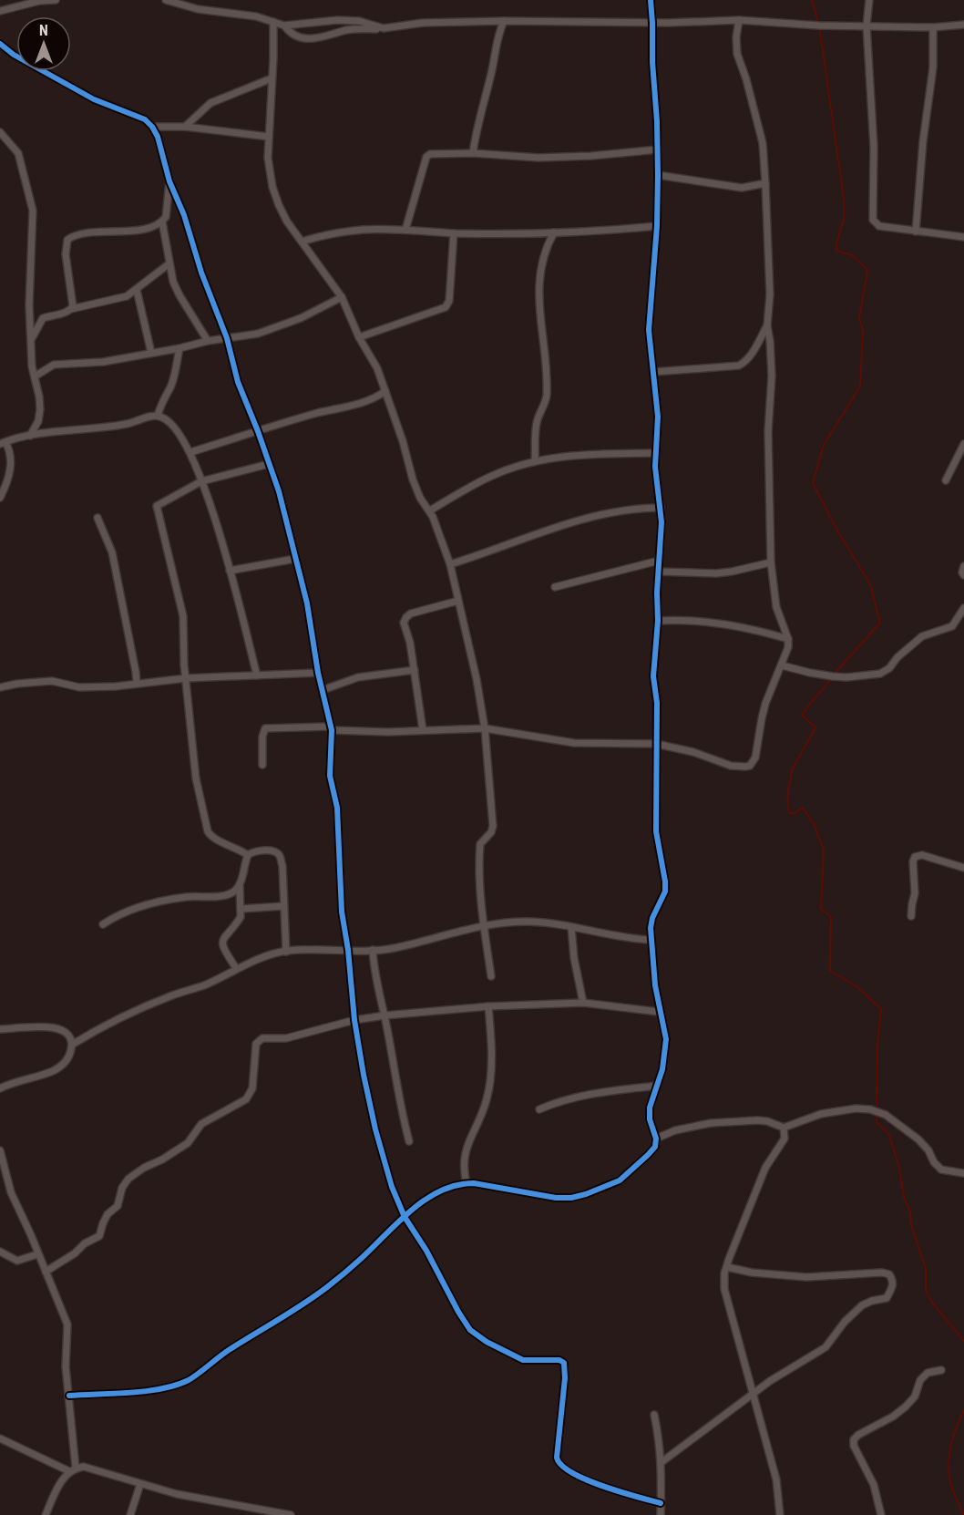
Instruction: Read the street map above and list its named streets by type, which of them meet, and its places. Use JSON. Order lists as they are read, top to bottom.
{
  "north": "top"
}
